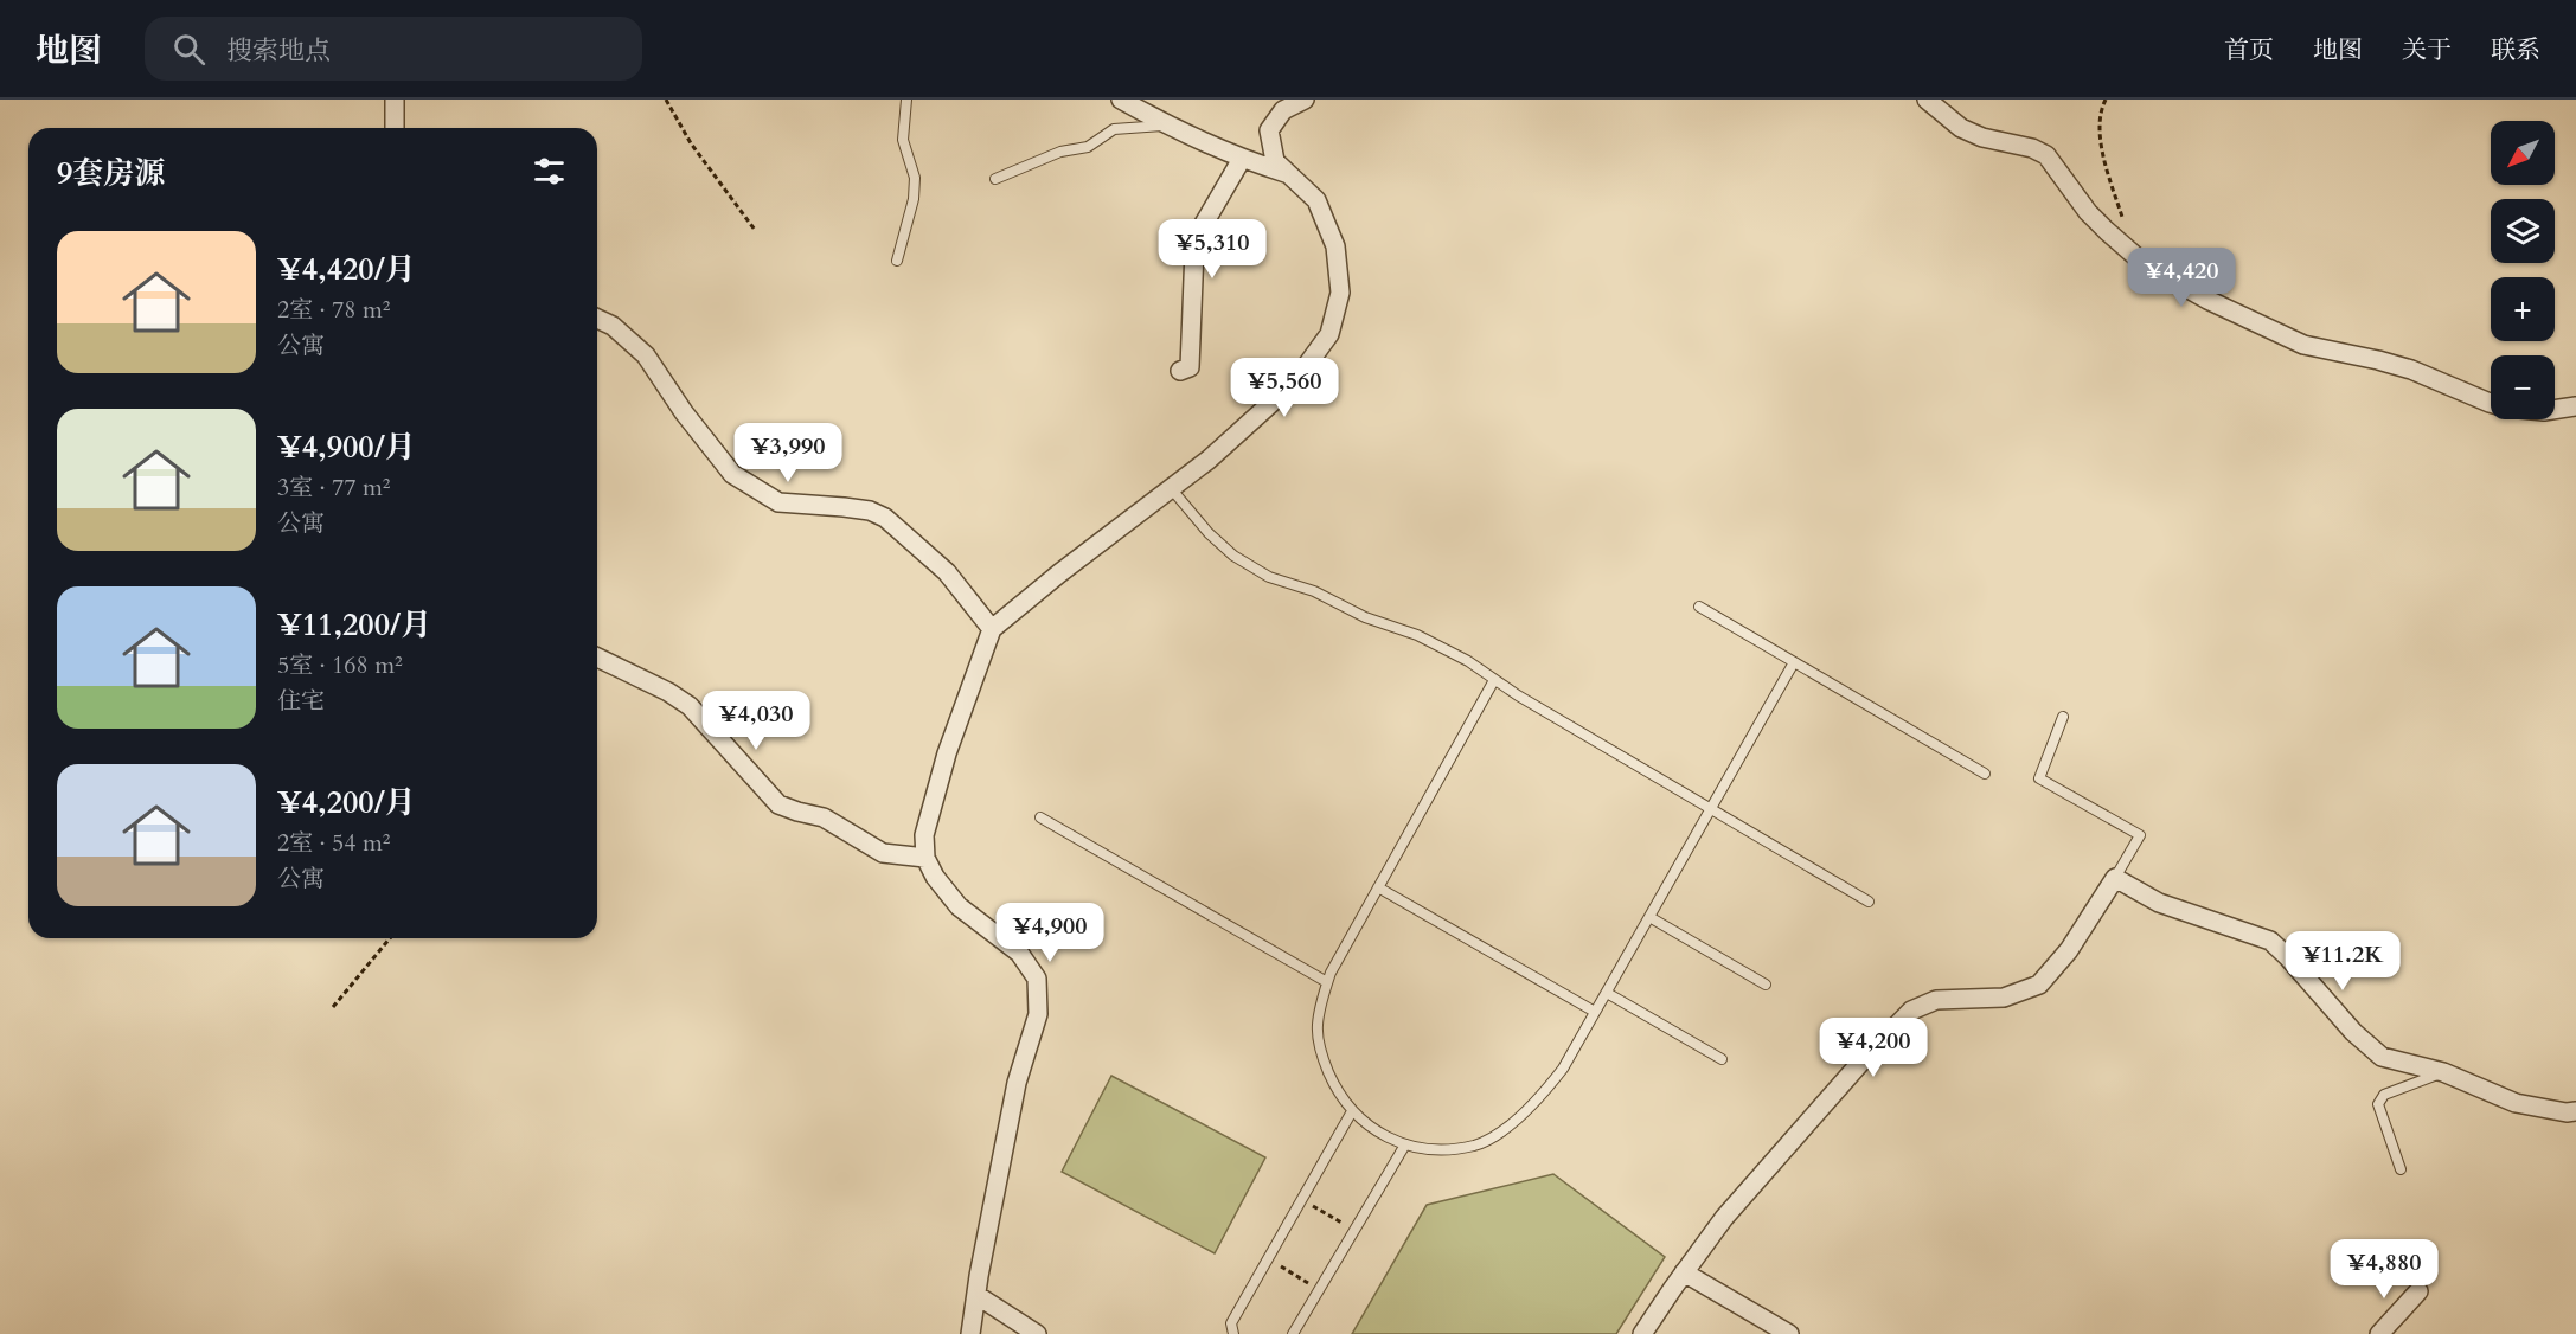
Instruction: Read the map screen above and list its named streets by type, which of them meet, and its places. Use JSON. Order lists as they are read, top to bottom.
{
  "north": "bottom left",
  "page": {
    "header": "地图",
    "search": "搜索地点",
    "nav": [
      "首页",
      "地图",
      "关于",
      "联系"
    ],
    "map_buttons": ["+", "−"],
    "heading": "9套房源",
    "list": [
      {
        "name": "¥4,420/月",
        "note": "2室 · 78 m² · 公寓"
      },
      {
        "name": "¥4,900/月",
        "note": "3室 · 77 m² · 公寓"
      },
      {
        "name": "¥11,200/月",
        "note": "5室 · 168 m² · 住宅"
      },
      {
        "name": "¥4,200/月",
        "note": "2室 · 54 m² · 公寓"
      }
    ],
    "price": [
      "¥5,310",
      "¥4,420",
      "¥5,560",
      "¥3,990",
      "¥4,030",
      "¥4,900",
      "¥11.2K",
      "¥4,200",
      "¥4,880"
    ]
  }
}
